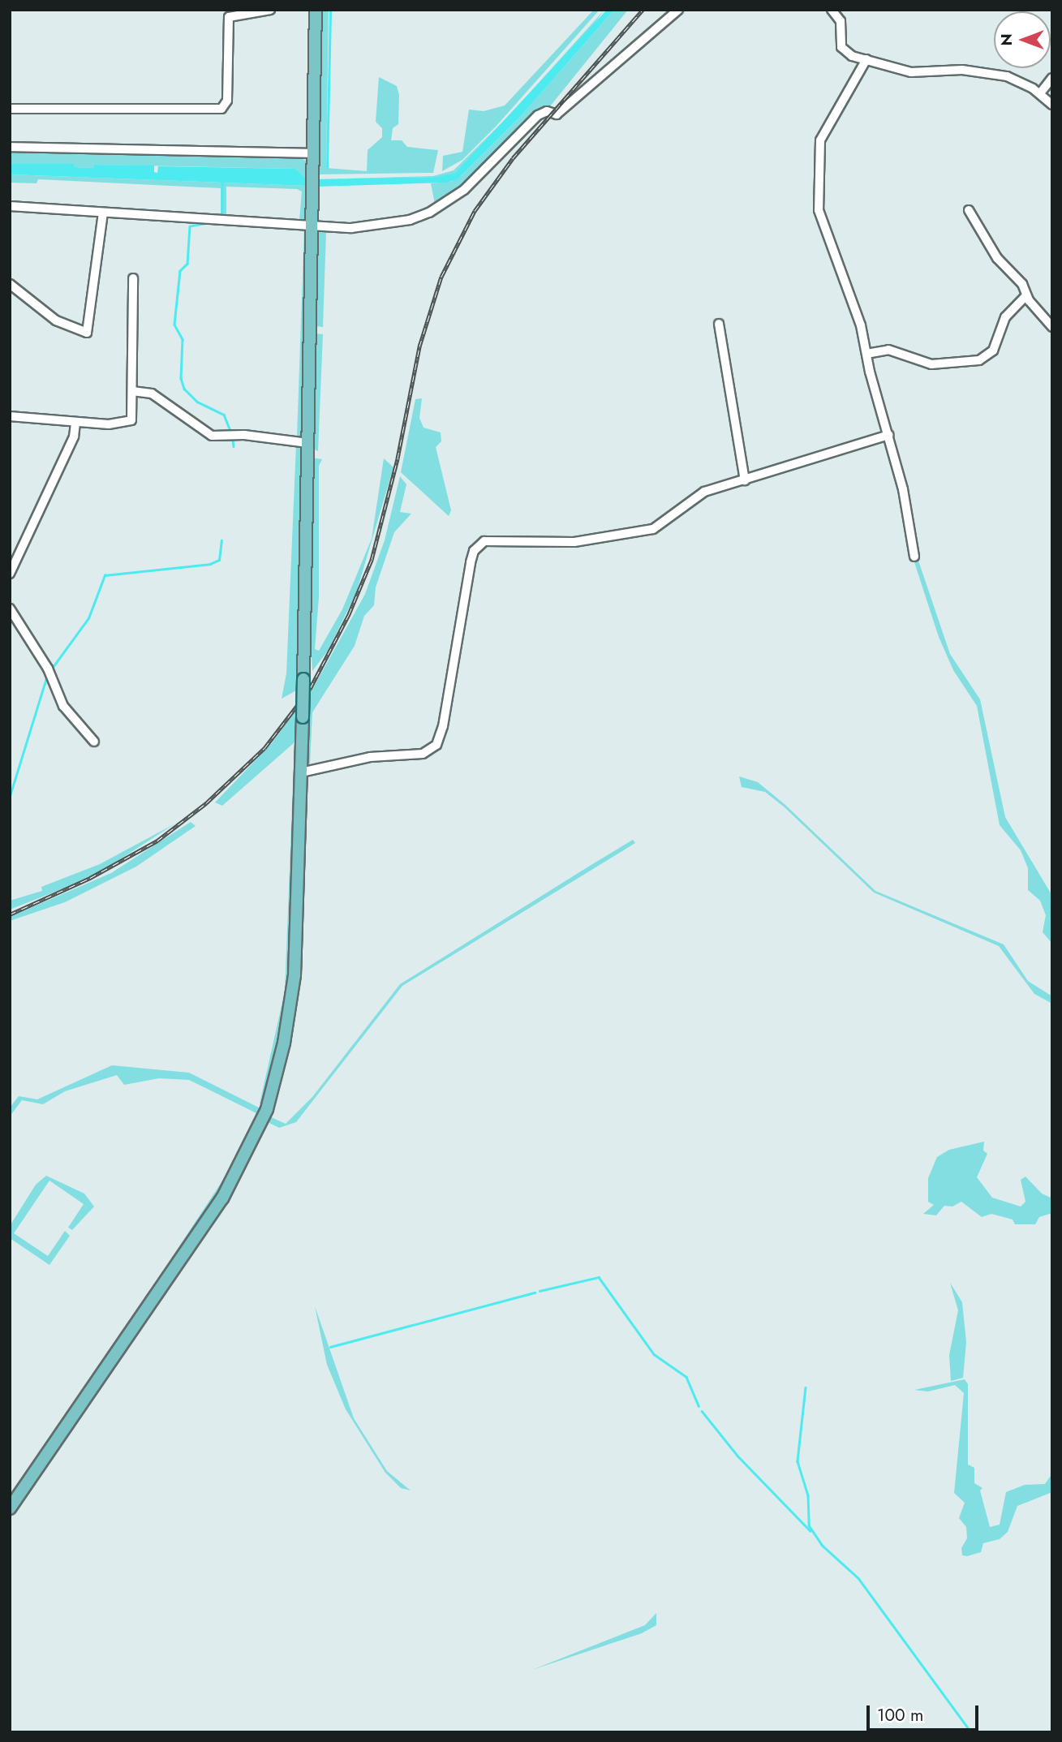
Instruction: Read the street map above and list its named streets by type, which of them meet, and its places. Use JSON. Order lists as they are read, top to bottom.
{
  "scale_bar": "100 m",
  "north": "left"
}
